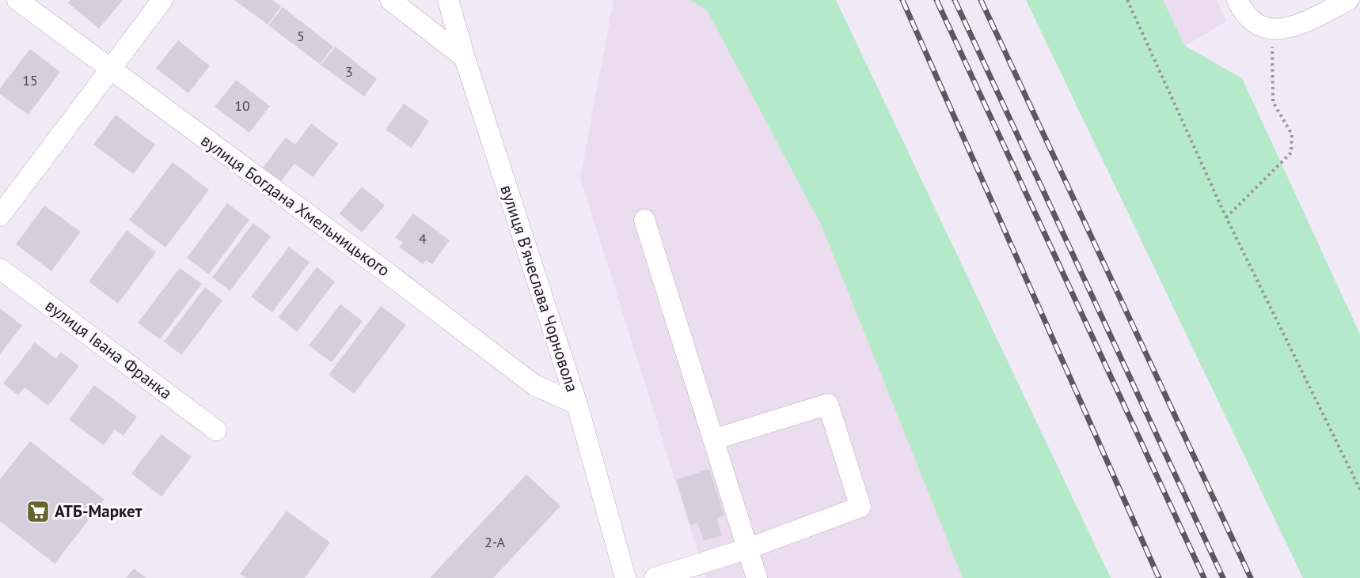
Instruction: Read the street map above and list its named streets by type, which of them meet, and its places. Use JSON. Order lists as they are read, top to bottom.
{
  "streets": {
    "street": ["вулиця Богдана Хмельницького", "вулиця Вʼячеслава Чорновола", "вулиця Івана Франка"]
  },
  "crossings": [
    ["вулиця Богдана Хмельницького", "вулиця Вʼячеслава Чорновола"]
  ],
  "places": {
    "supermarket": ["АТБ-Маркет"]
  },
  "house_numbers": [
    "5",
    "3",
    "15",
    "10",
    "4",
    "2-А"
  ]
}
